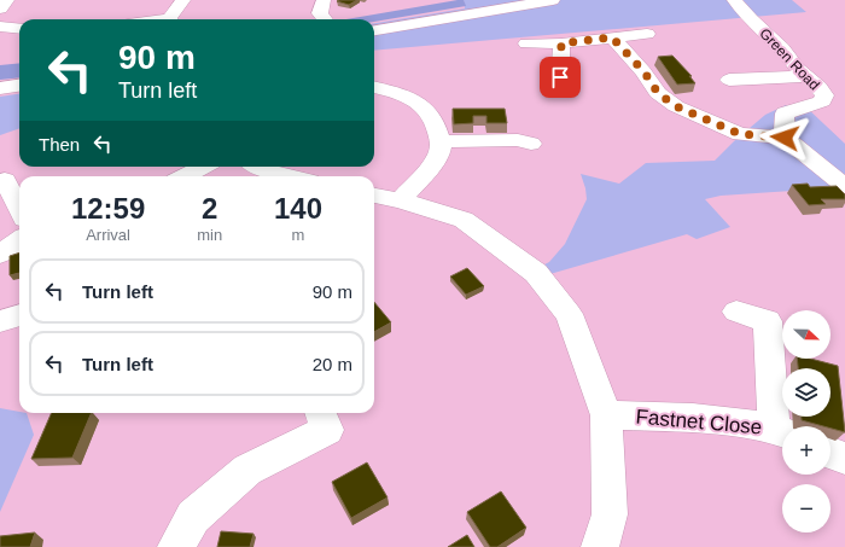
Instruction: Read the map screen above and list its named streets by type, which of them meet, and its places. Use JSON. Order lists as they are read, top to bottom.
{
  "streets": {
    "street": ["Green Road", "Fastnet Close"]
  },
  "north": "right",
  "page": {
    "turn": ["90 m", "Turn left"],
    "then": "Then",
    "eta": [
      "12:59",
      "Arrival",
      "2",
      "min",
      "140",
      "m"
    ],
    "list": [
      {
        "name": "Turn left",
        "value": "90 m"
      },
      {
        "name": "Turn left",
        "value": "20 m"
      }
    ],
    "map_buttons": ["+", "−"]
  }
}
